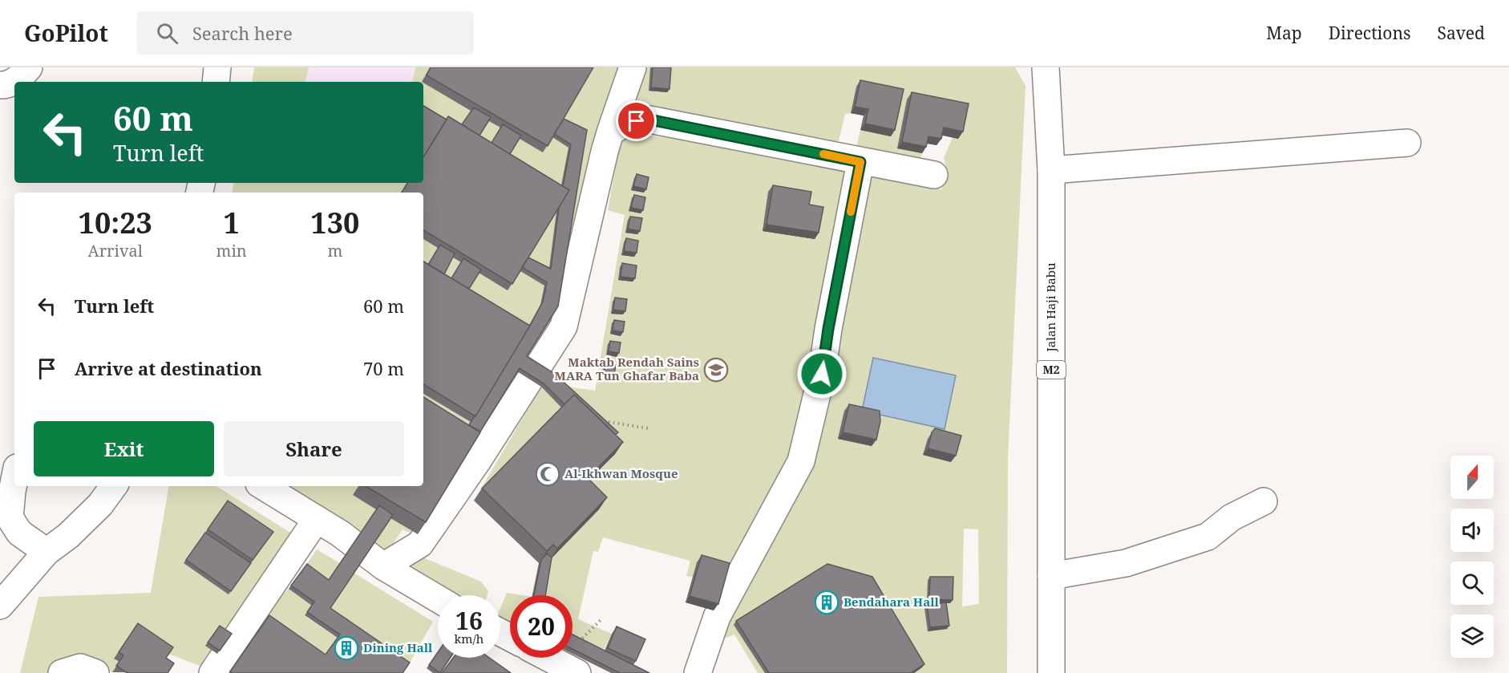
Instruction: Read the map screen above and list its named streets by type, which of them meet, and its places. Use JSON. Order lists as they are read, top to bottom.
{
  "streets": {
    "street": ["Jalan Haji Babu", "M2"]
  },
  "places": {
    "school or university": ["Maktab Rendah Sains MARA Tun Ghafar Baba"],
    "mosque": ["Al-Ikhwan Mosque"],
    "building": ["Bendahara Hall", "Dining Hall"]
  },
  "north": "top",
  "page": {
    "header": "GoPilot",
    "search": "Search here",
    "nav": ["Map", "Directions", "Saved"],
    "turn": ["60 m", "Turn left"],
    "eta": [
      "10:23",
      "Arrival",
      "1",
      "min",
      "130",
      "m"
    ],
    "list": [
      {
        "name": "Turn left",
        "value": "60 m"
      },
      {
        "name": "Arrive at destination",
        "value": "70 m"
      }
    ],
    "buttons": ["Exit", "Share"],
    "speed": "16 km/h",
    "limit": "20"
  }
}
